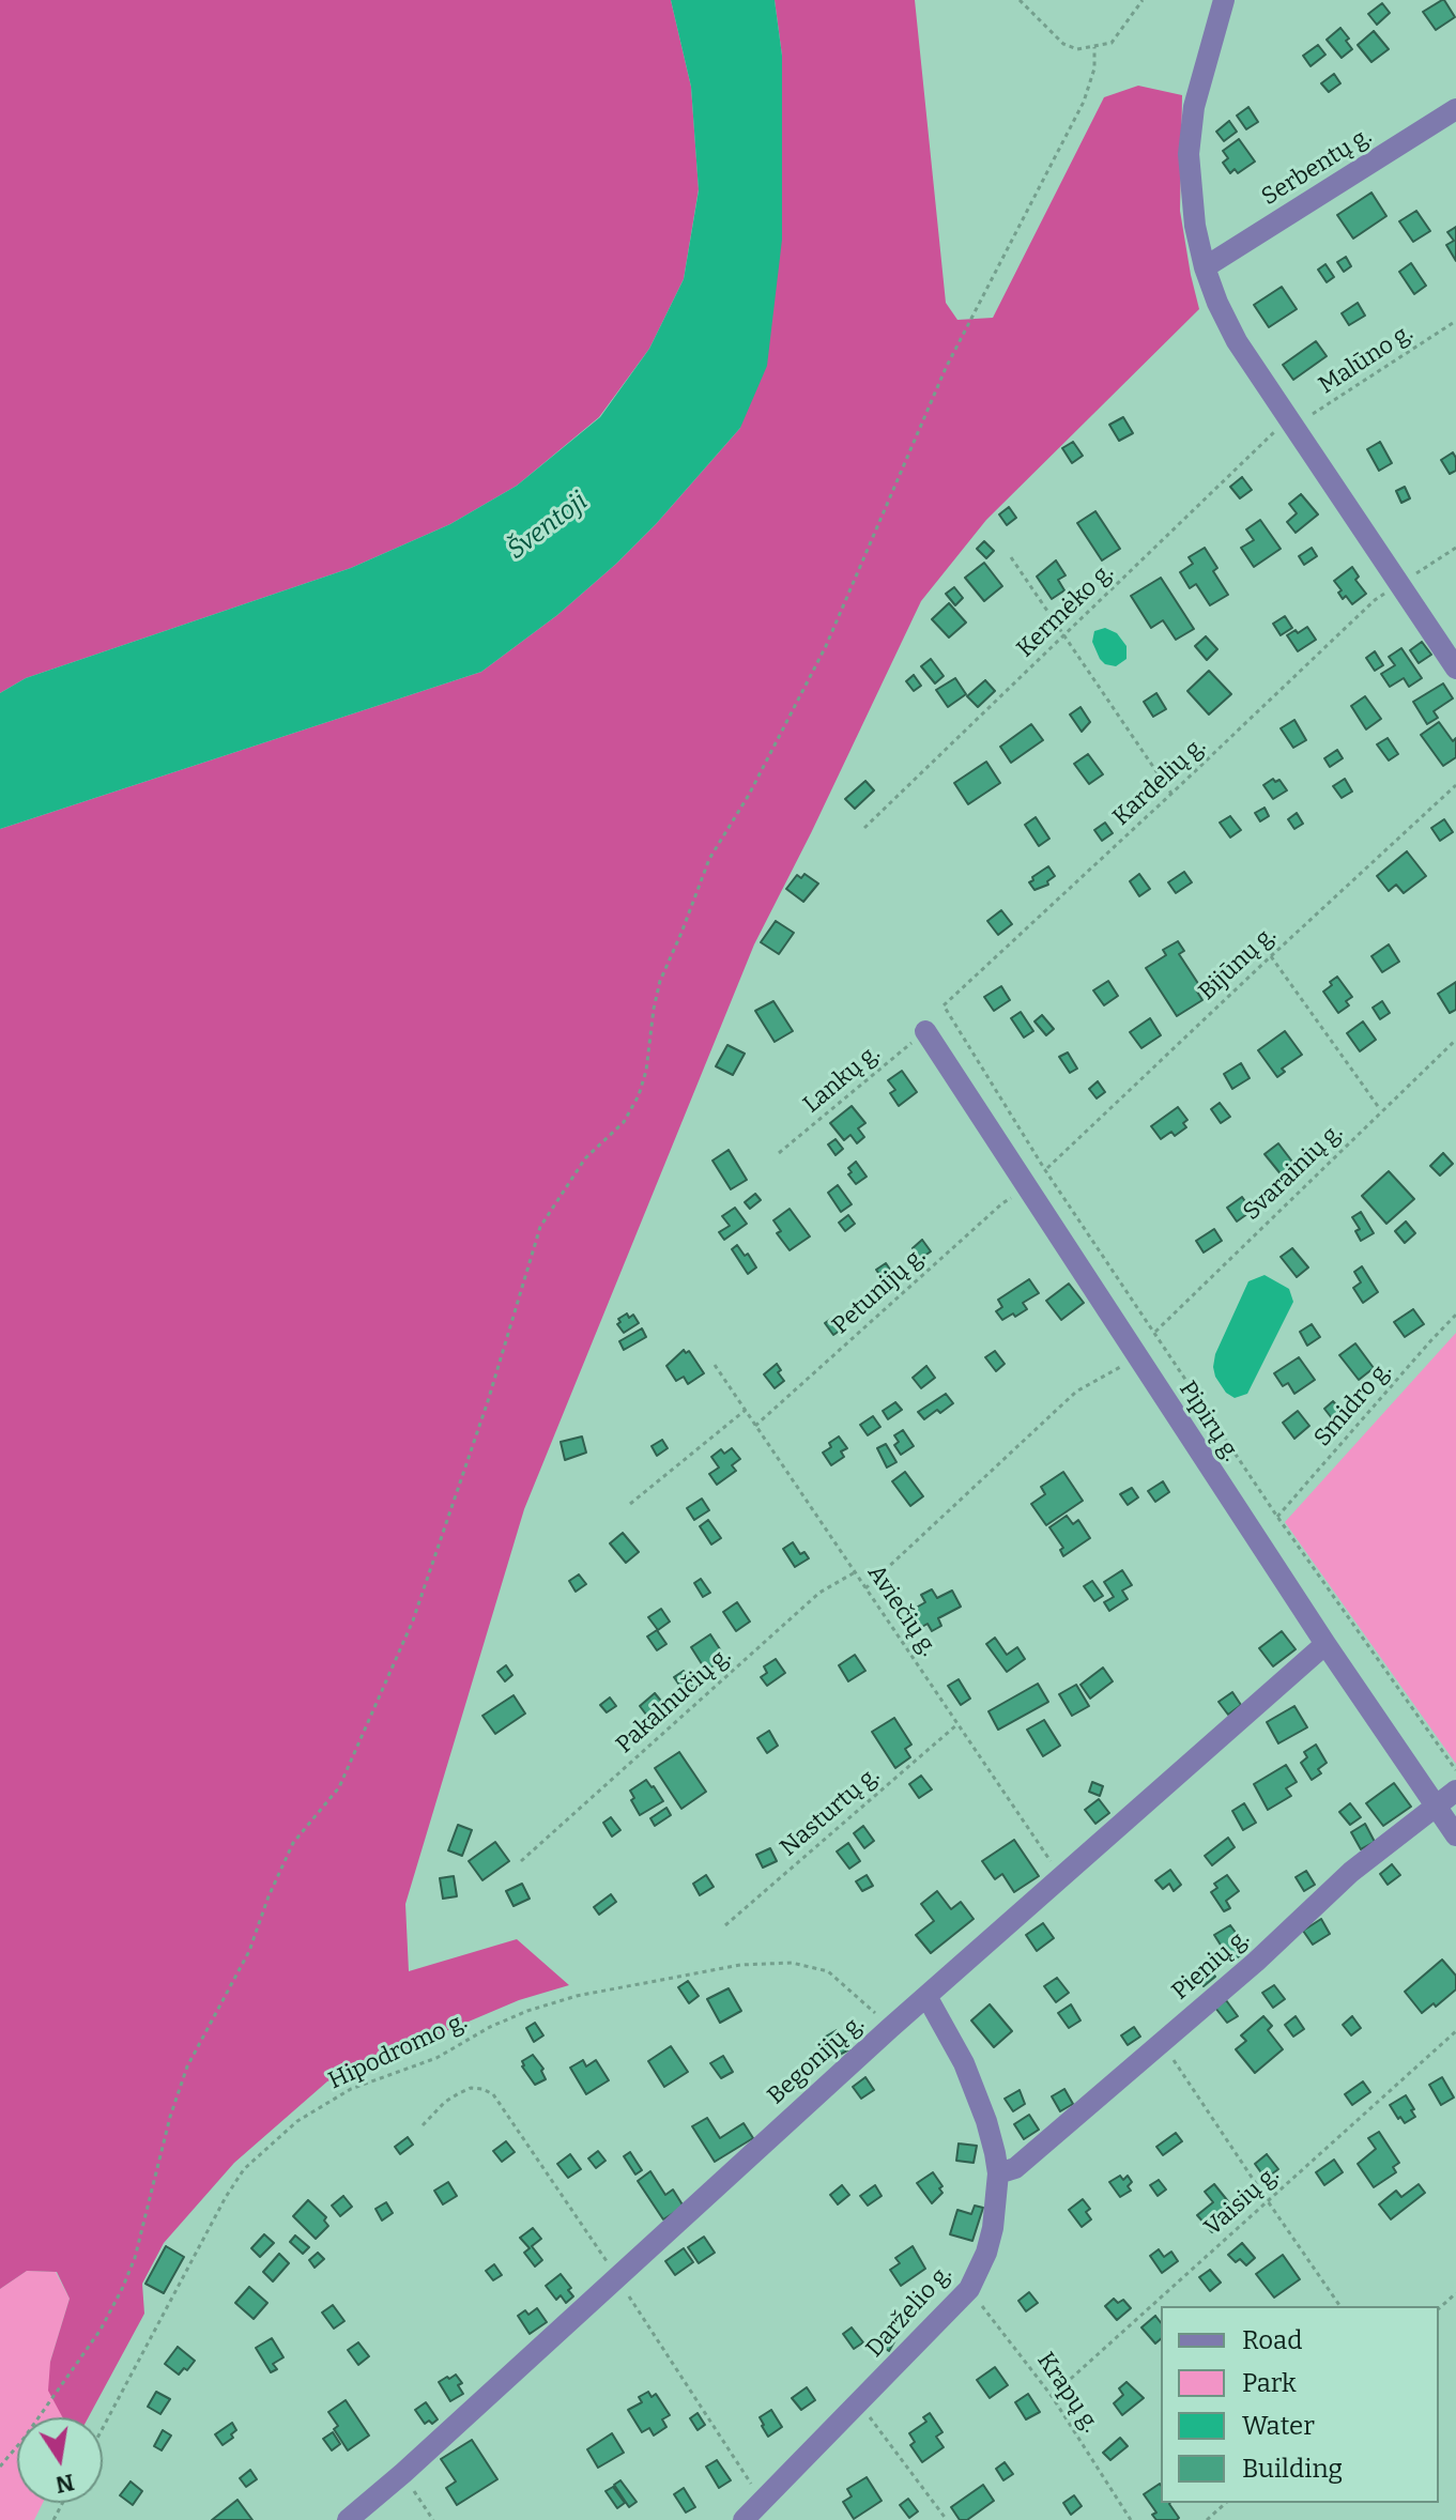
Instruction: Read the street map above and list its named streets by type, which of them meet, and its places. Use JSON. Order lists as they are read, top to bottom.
{
  "streets": {
    "street": [
      "Serbentų g.",
      "Pipirų g.",
      "Pienių g.",
      "Begonijų g.",
      "Darželio g."
    ],
    "path": [
      "Malūno g.",
      "Kermėko g.",
      "Kardelių g.",
      "Bijūnų g.",
      "Lankų g.",
      "Svarainių g.",
      "Petunijų g.",
      "Smidro g.",
      "Aviečių g.",
      "Pakalnučių g.",
      "Nasturtų g.",
      "Hipodromo g.",
      "Vaisių g.",
      "Krapų g."
    ]
  },
  "crossings": [
    ["Malūno g.", "Kermėko g."],
    ["Kardelių g.", "Bijūnų g."],
    ["Lankų g.", "Pipirų g."],
    ["Petunijų g.", "Pipirų g."],
    ["Petunijų g.", "Aviečių g."],
    ["Pipirų g.", "Pienių g."],
    ["Pipirų g.", "Begonijų g."],
    ["Aviečių g.", "Pakalnučių g."],
    ["Aviečių g.", "Nasturtų g."],
    ["Aviečių g.", "Begonijų g."],
    ["Pienių g.", "Darželio g."],
    ["Hipodromo g.", "Begonijų g."],
    ["Begonijų g.", "Darželio g."],
    ["Vaisių g.", "Krapų g."],
    ["Darželio g.", "Krapų g."]
  ],
  "water": ["Šventoji"],
  "legend": [
    "Road",
    "Park",
    "Water",
    "Building"
  ],
  "north": "bottom"
}
